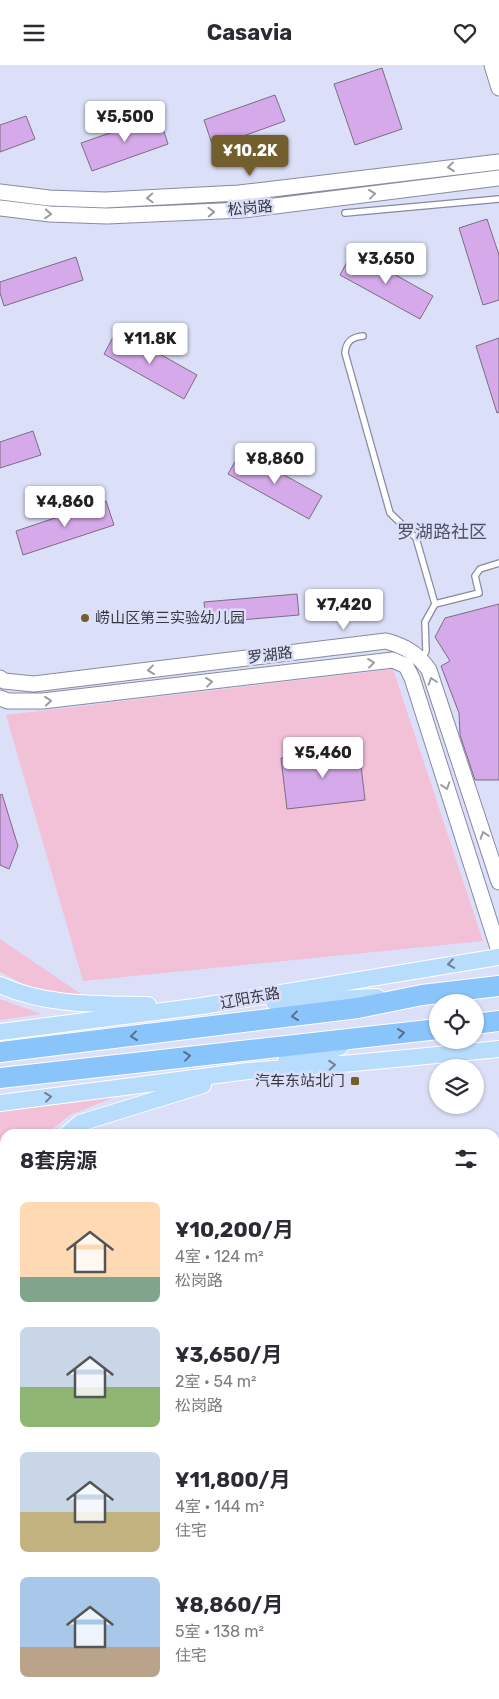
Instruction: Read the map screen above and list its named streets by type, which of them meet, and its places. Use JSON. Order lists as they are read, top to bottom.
{
  "streets": {
    "highway": ["辽阳东路"],
    "street": ["松岗路", "罗湖路"]
  },
  "one_way": ["罗湖路"],
  "districts": ["罗湖路社区"],
  "places": {
    "other": ["崂山区第三实验幼儿园"],
    "transit": ["汽车东站北门"]
  },
  "page": {
    "header": "Casavia",
    "price": [
      "¥5,500",
      "¥10.2K",
      "¥3,650",
      "¥11.8K",
      "¥8,860",
      "¥4,860",
      "¥7,420",
      "¥5,460"
    ],
    "heading": "8套房源",
    "list": [
      {
        "name": "¥10,200/月",
        "note": "4室 · 124 m² · 松岗路"
      },
      {
        "name": "¥3,650/月",
        "note": "2室 · 54 m² · 松岗路"
      },
      {
        "name": "¥11,800/月",
        "note": "4室 · 144 m² · 住宅"
      },
      {
        "name": "¥8,860/月",
        "note": "5室 · 138 m² · 住宅"
      }
    ]
  }
}
